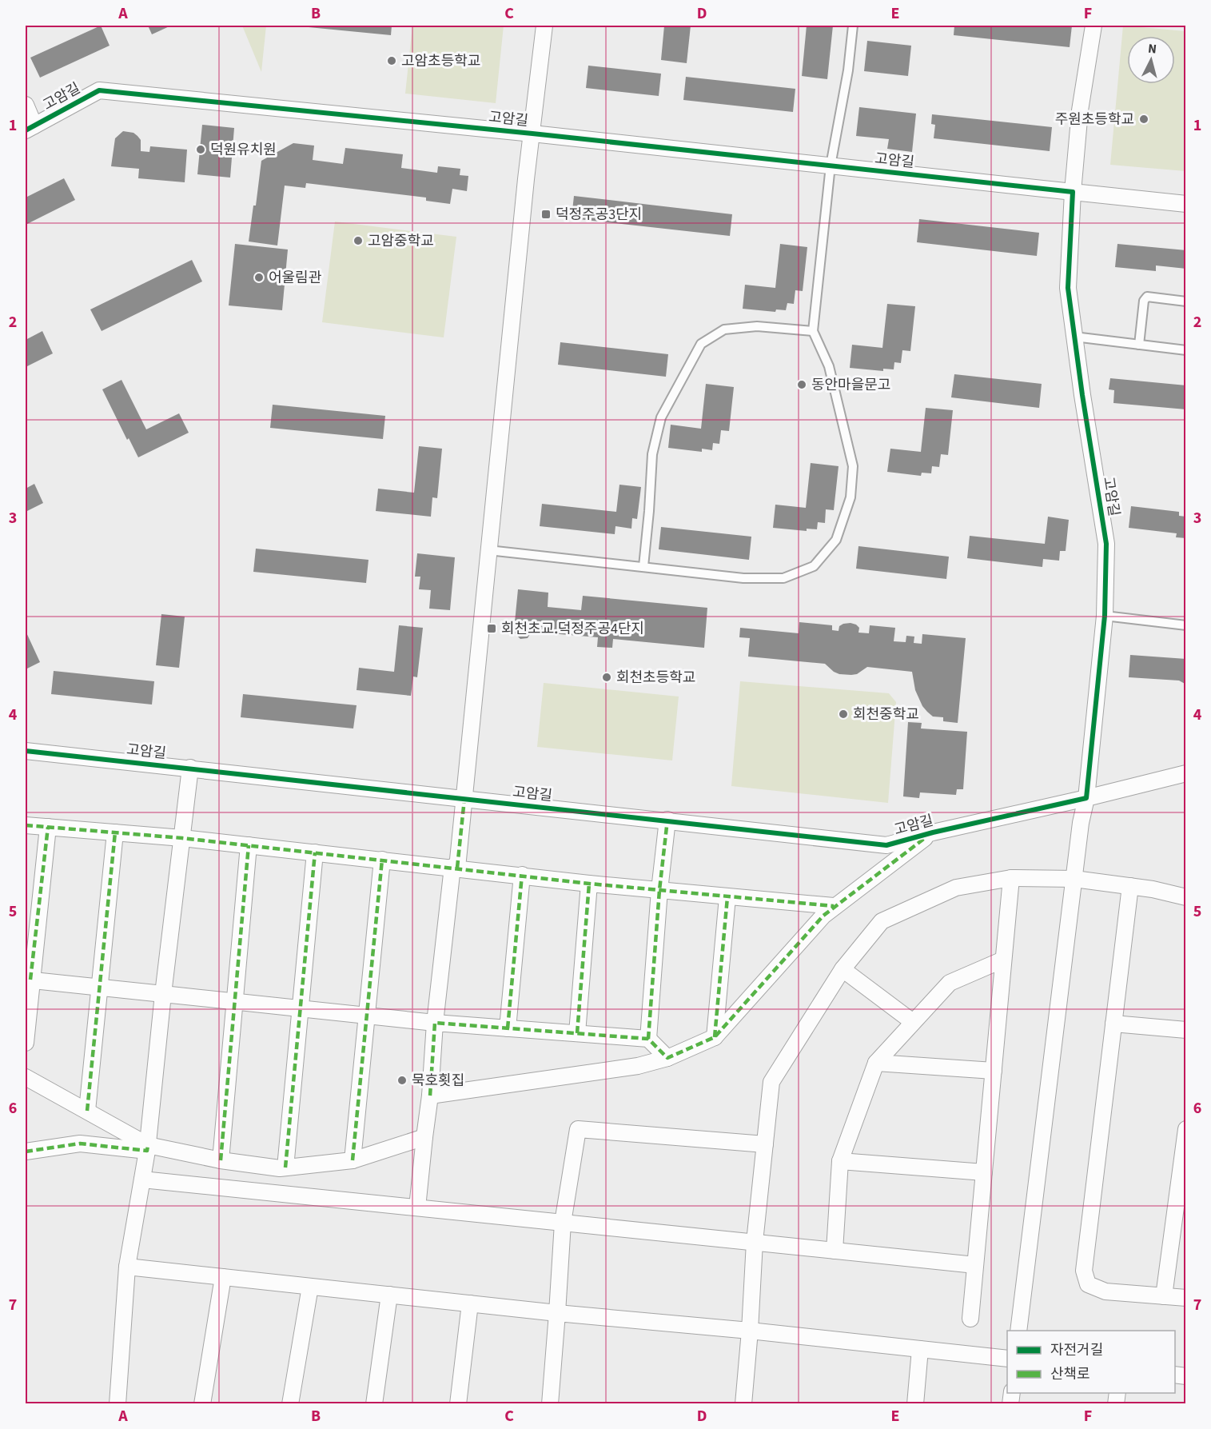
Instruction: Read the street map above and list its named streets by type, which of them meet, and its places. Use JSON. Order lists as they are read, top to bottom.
{
  "streets": {
    "street": ["고암길"]
  },
  "places": {
    "other": [
      "고암초등학교",
      "주원초등학교",
      "덕원유치원",
      "고암중학교",
      "어울림관",
      "동안마을문고",
      "회천초등학교",
      "회천중학교",
      "묵호횟집"
    ],
    "transit": ["덕정주공3단지", "회천초교.덕정주공4단지"]
  },
  "legend": ["자전거길", "산책로"],
  "north": "top",
  "grid": {
    "columns": [
      "A",
      "B",
      "C",
      "D",
      "E",
      "F"
    ],
    "rows": [
      "1",
      "2",
      "3",
      "4",
      "5",
      "6",
      "7"
    ]
  }
}
